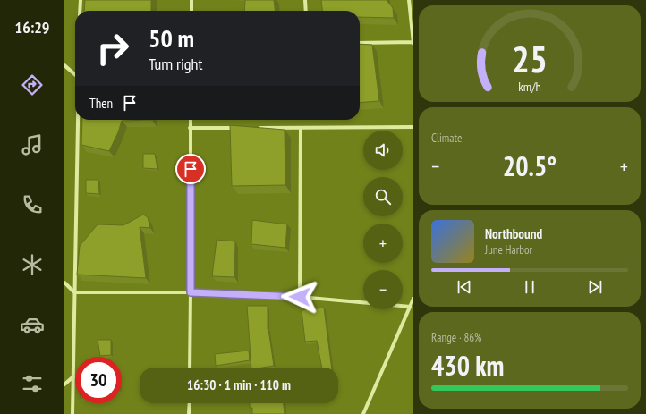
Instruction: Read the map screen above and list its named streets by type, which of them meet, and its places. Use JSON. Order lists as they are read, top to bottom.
{
  "page": {
    "tabs": "16:29",
    "turn": ["50 m", "Turn right"],
    "then": "Then",
    "tile": [
      "Climate",
      ["Range · 86%", "430 km"]
    ],
    "map_buttons": ["+", "−"],
    "heat": ["−", "20.5°", "+"],
    "song": ["Northbound", "June Harbor"],
    "limit": "30",
    "trip": "16:30 · 1 min · 110 m",
    "gauge": ["25", "km/h"]
  }
}
